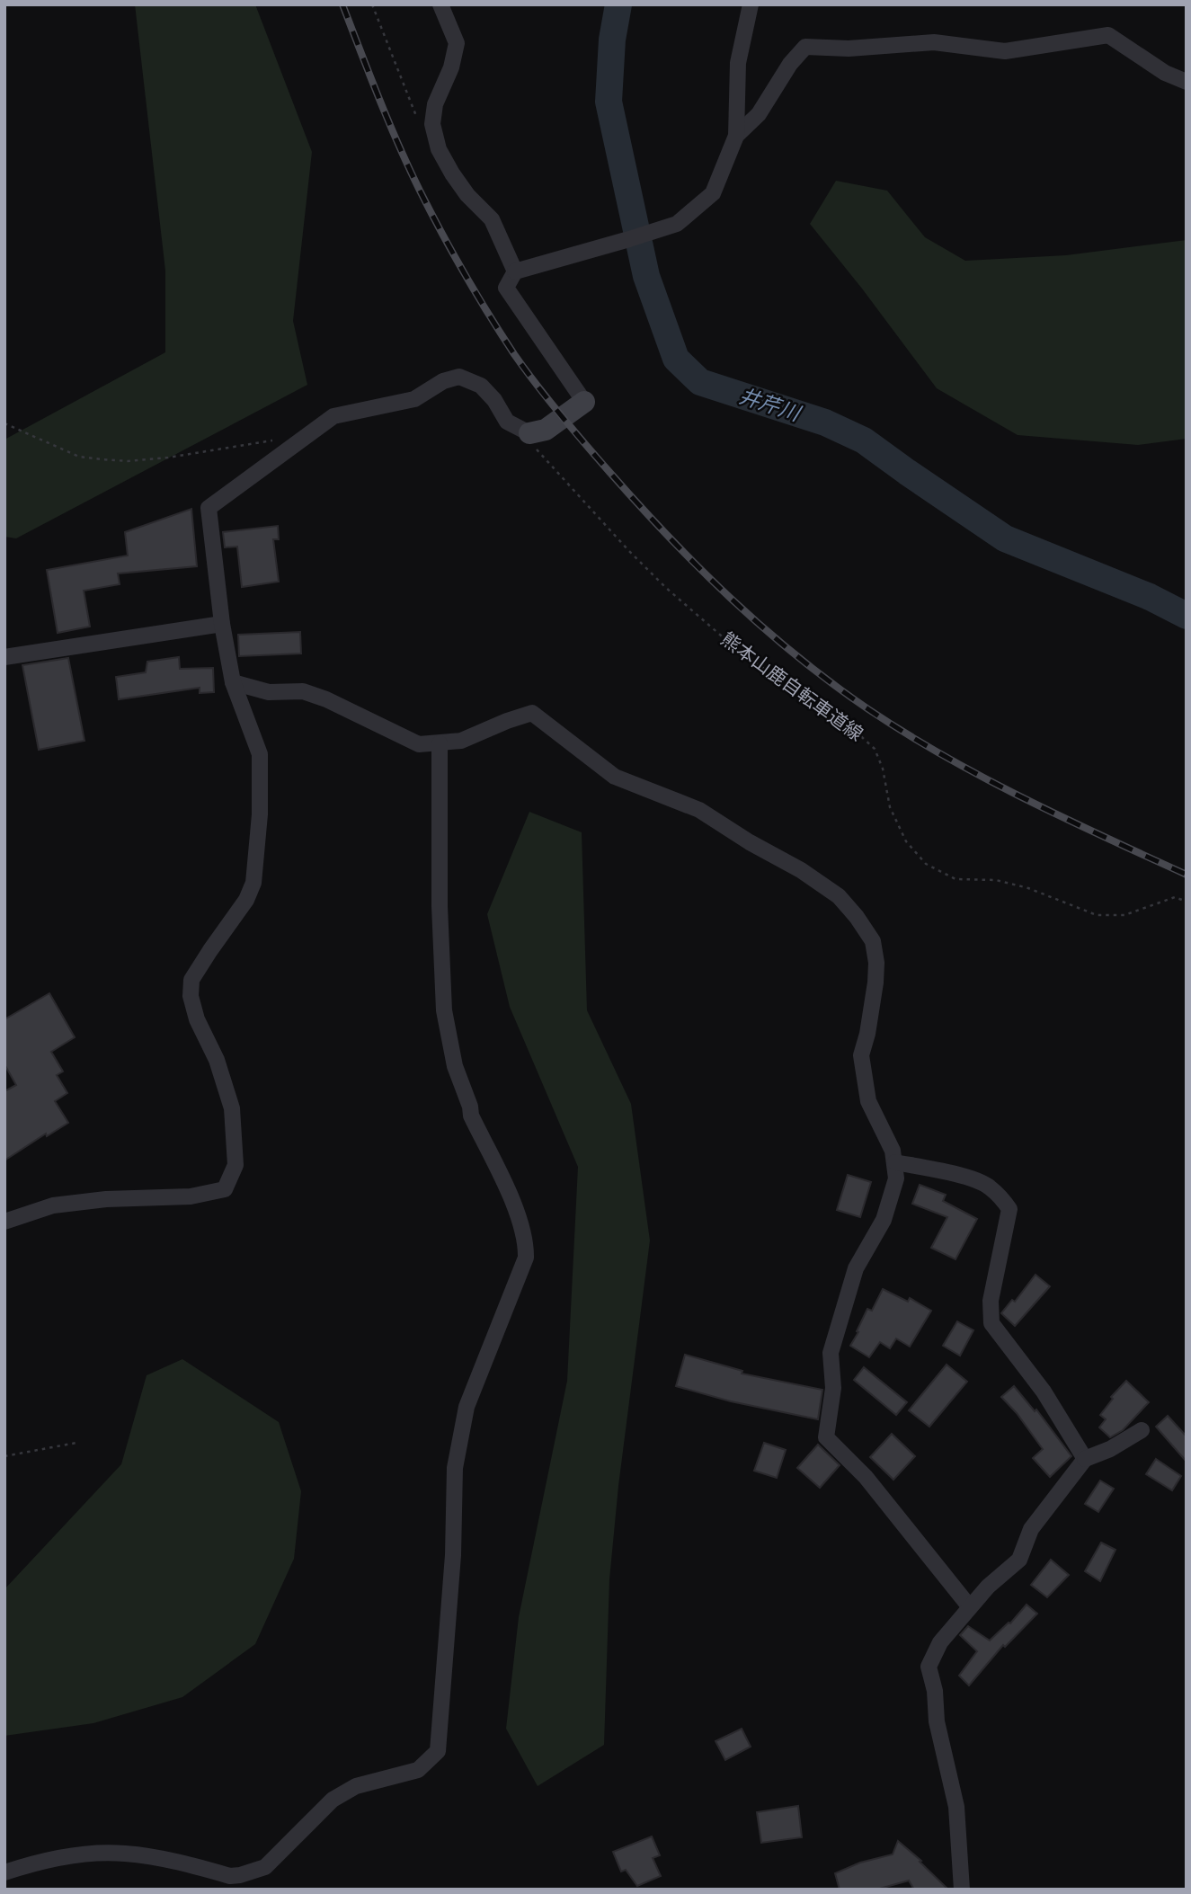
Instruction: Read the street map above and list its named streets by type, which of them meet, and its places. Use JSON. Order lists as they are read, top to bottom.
{
  "streets": {
    "path": ["熊本山鹿自転車道線"]
  },
  "water": ["井芹川"]
}
